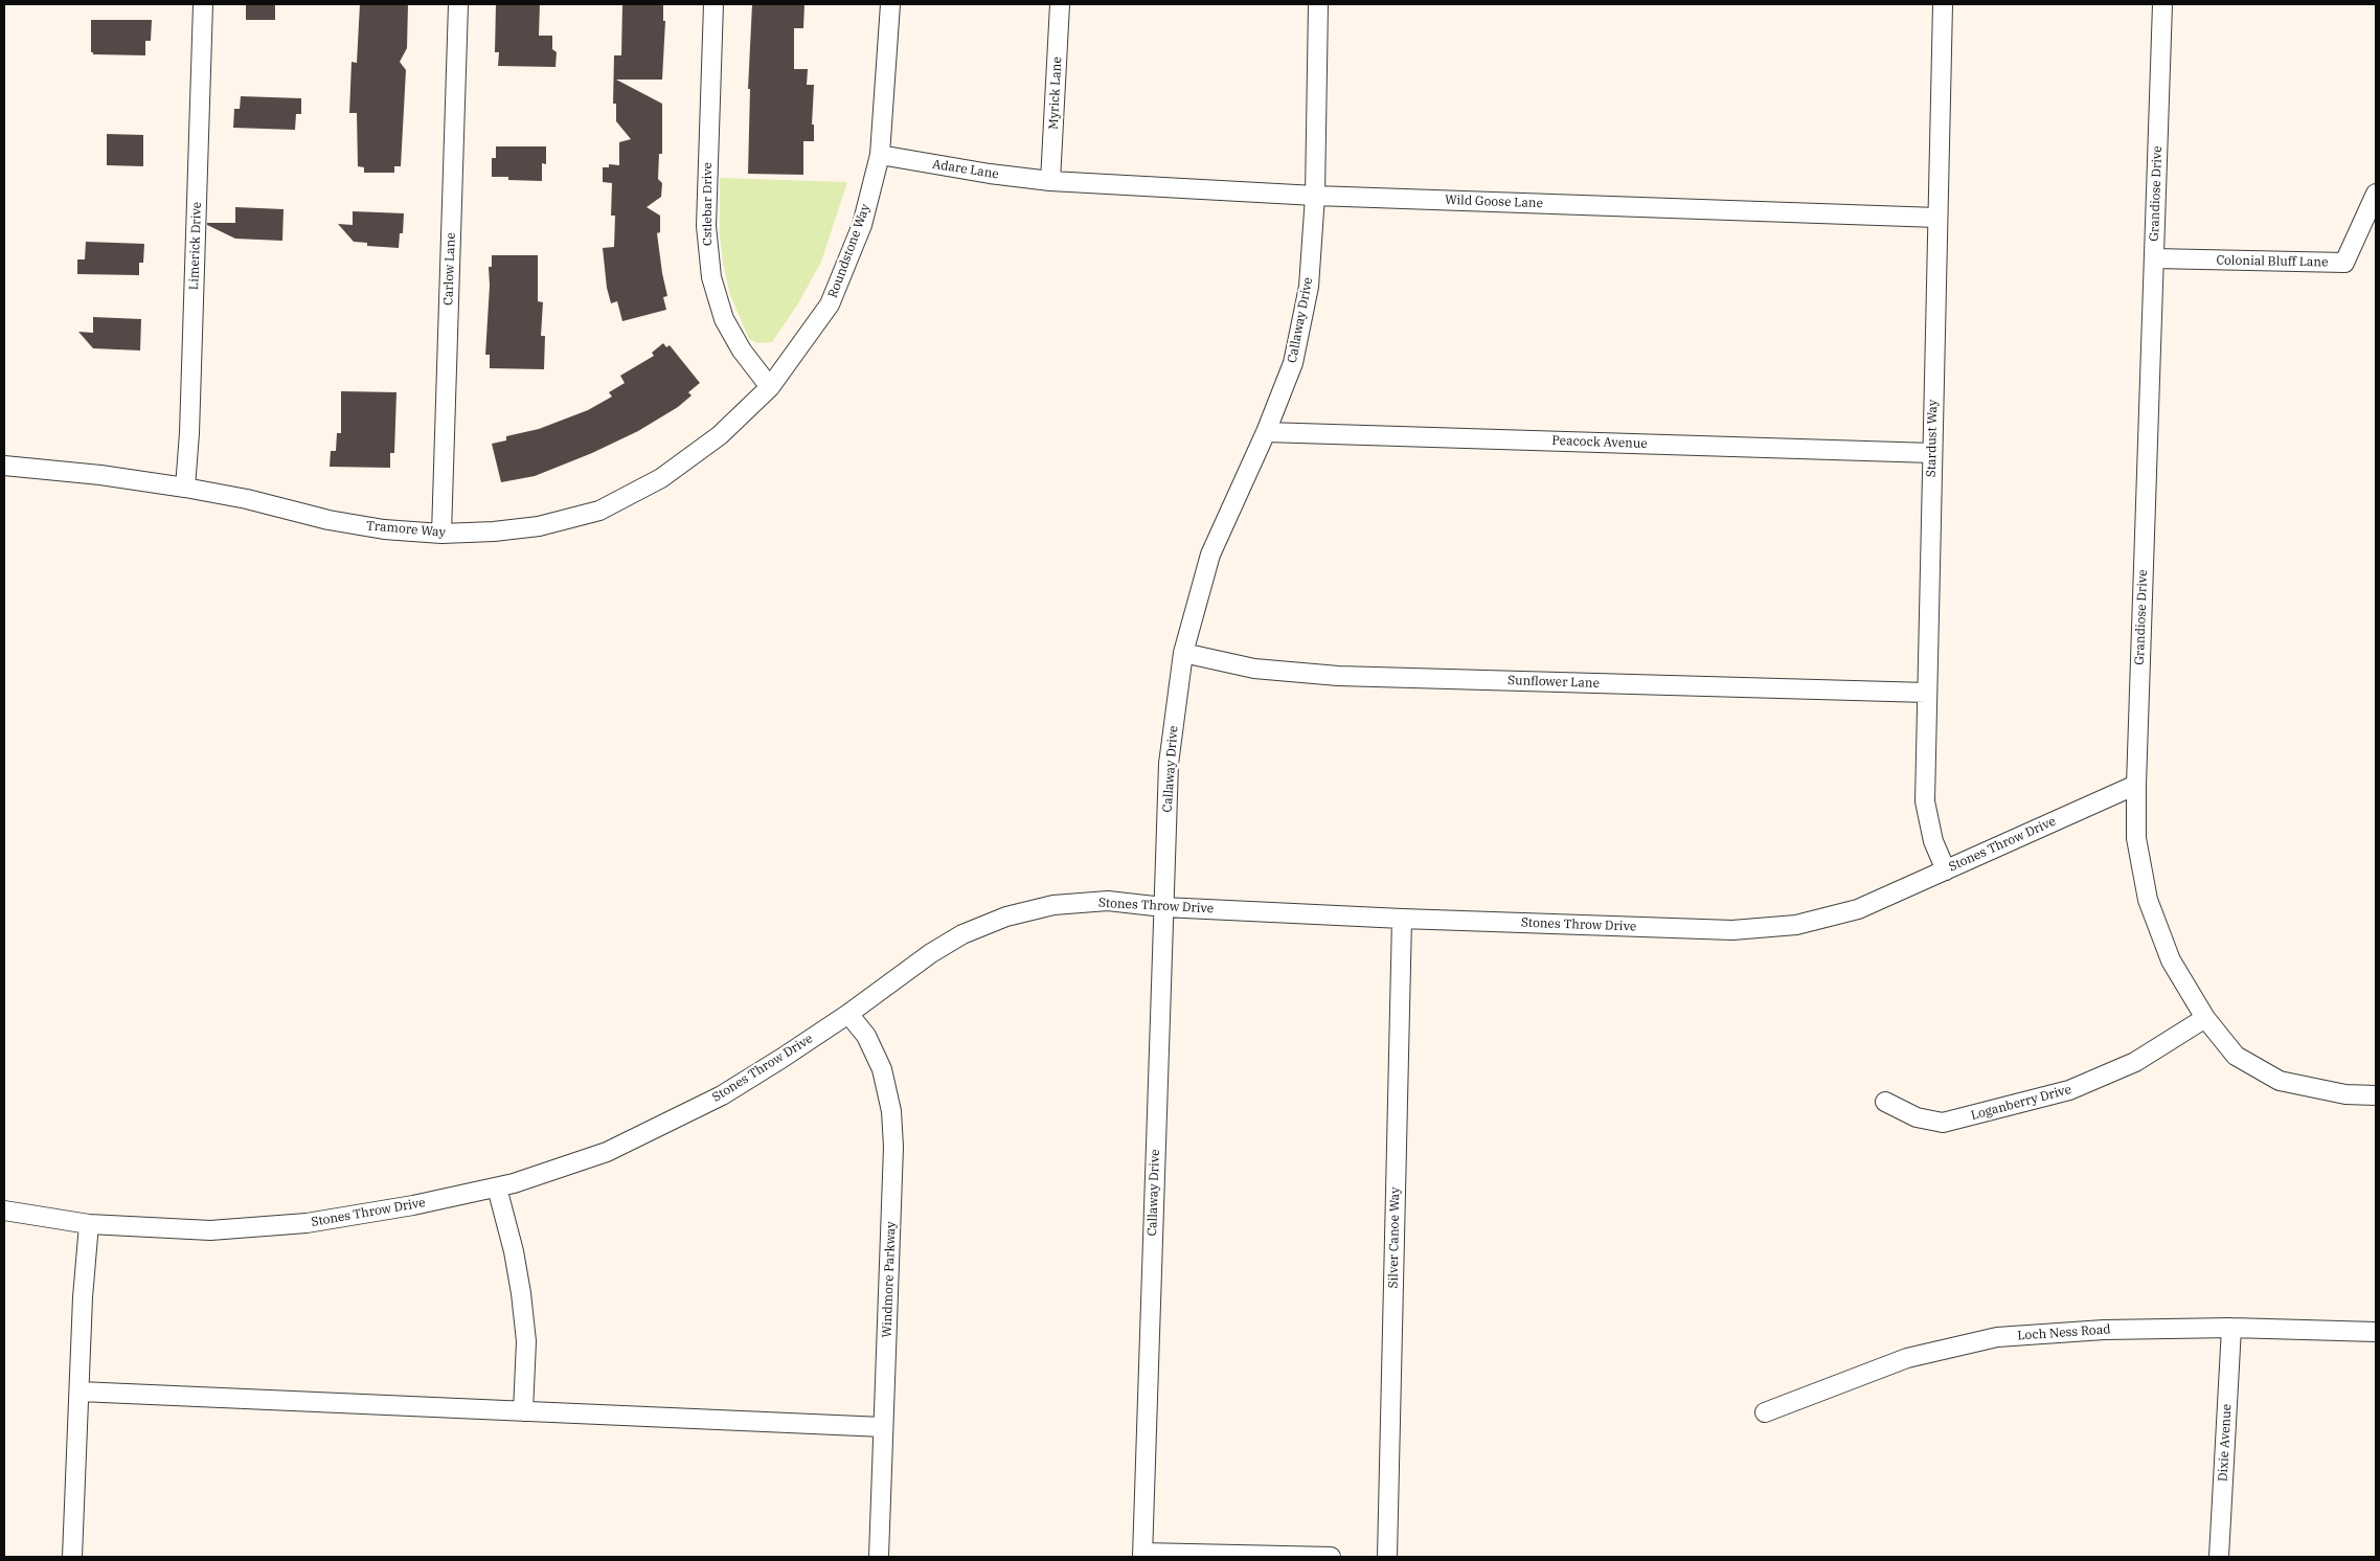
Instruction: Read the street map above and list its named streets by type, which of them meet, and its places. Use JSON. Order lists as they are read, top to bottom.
{
  "streets": {
    "street": [
      "Myrick Lane",
      "Adare Lane",
      "Grandiose Drive",
      "Wild Goose Lane",
      "Cstlebar Drive",
      "Limerick Drive",
      "Roundstone Way",
      "Colonial Bluff Lane",
      "Carlow Lane",
      "Callaway Drive",
      "Stardust Way",
      "Peacock Avenue",
      "Tramore Way",
      "Sunflower Lane",
      "Stones Throw Drive",
      "Loganberry Drive",
      "Silver Canoe Way",
      "Windmore Parkway",
      "Loch Ness Road",
      "Dixie Avenue"
    ]
  },
  "crossings": [
    ["Myrick Lane", "Adare Lane"],
    ["Myrick Lane", "Wild Goose Lane"],
    ["Adare Lane", "Wild Goose Lane"],
    ["Adare Lane", "Roundstone Way"],
    ["Grandiose Drive", "Colonial Bluff Lane"],
    ["Grandiose Drive", "Stones Throw Drive"],
    ["Grandiose Drive", "Loganberry Drive"],
    ["Wild Goose Lane", "Callaway Drive"],
    ["Wild Goose Lane", "Stardust Way"],
    ["Cstlebar Drive", "Roundstone Way"],
    ["Cstlebar Drive", "Tramore Way"],
    ["Limerick Drive", "Tramore Way"],
    ["Roundstone Way", "Tramore Way"],
    ["Carlow Lane", "Tramore Way"],
    ["Callaway Drive", "Peacock Avenue"],
    ["Callaway Drive", "Sunflower Lane"],
    ["Callaway Drive", "Stones Throw Drive"],
    ["Stardust Way", "Peacock Avenue"],
    ["Stardust Way", "Sunflower Lane"],
    ["Stardust Way", "Stones Throw Drive"],
    ["Stones Throw Drive", "Silver Canoe Way"],
    ["Stones Throw Drive", "Windmore Parkway"],
    ["Loch Ness Road", "Dixie Avenue"]
  ]
}
